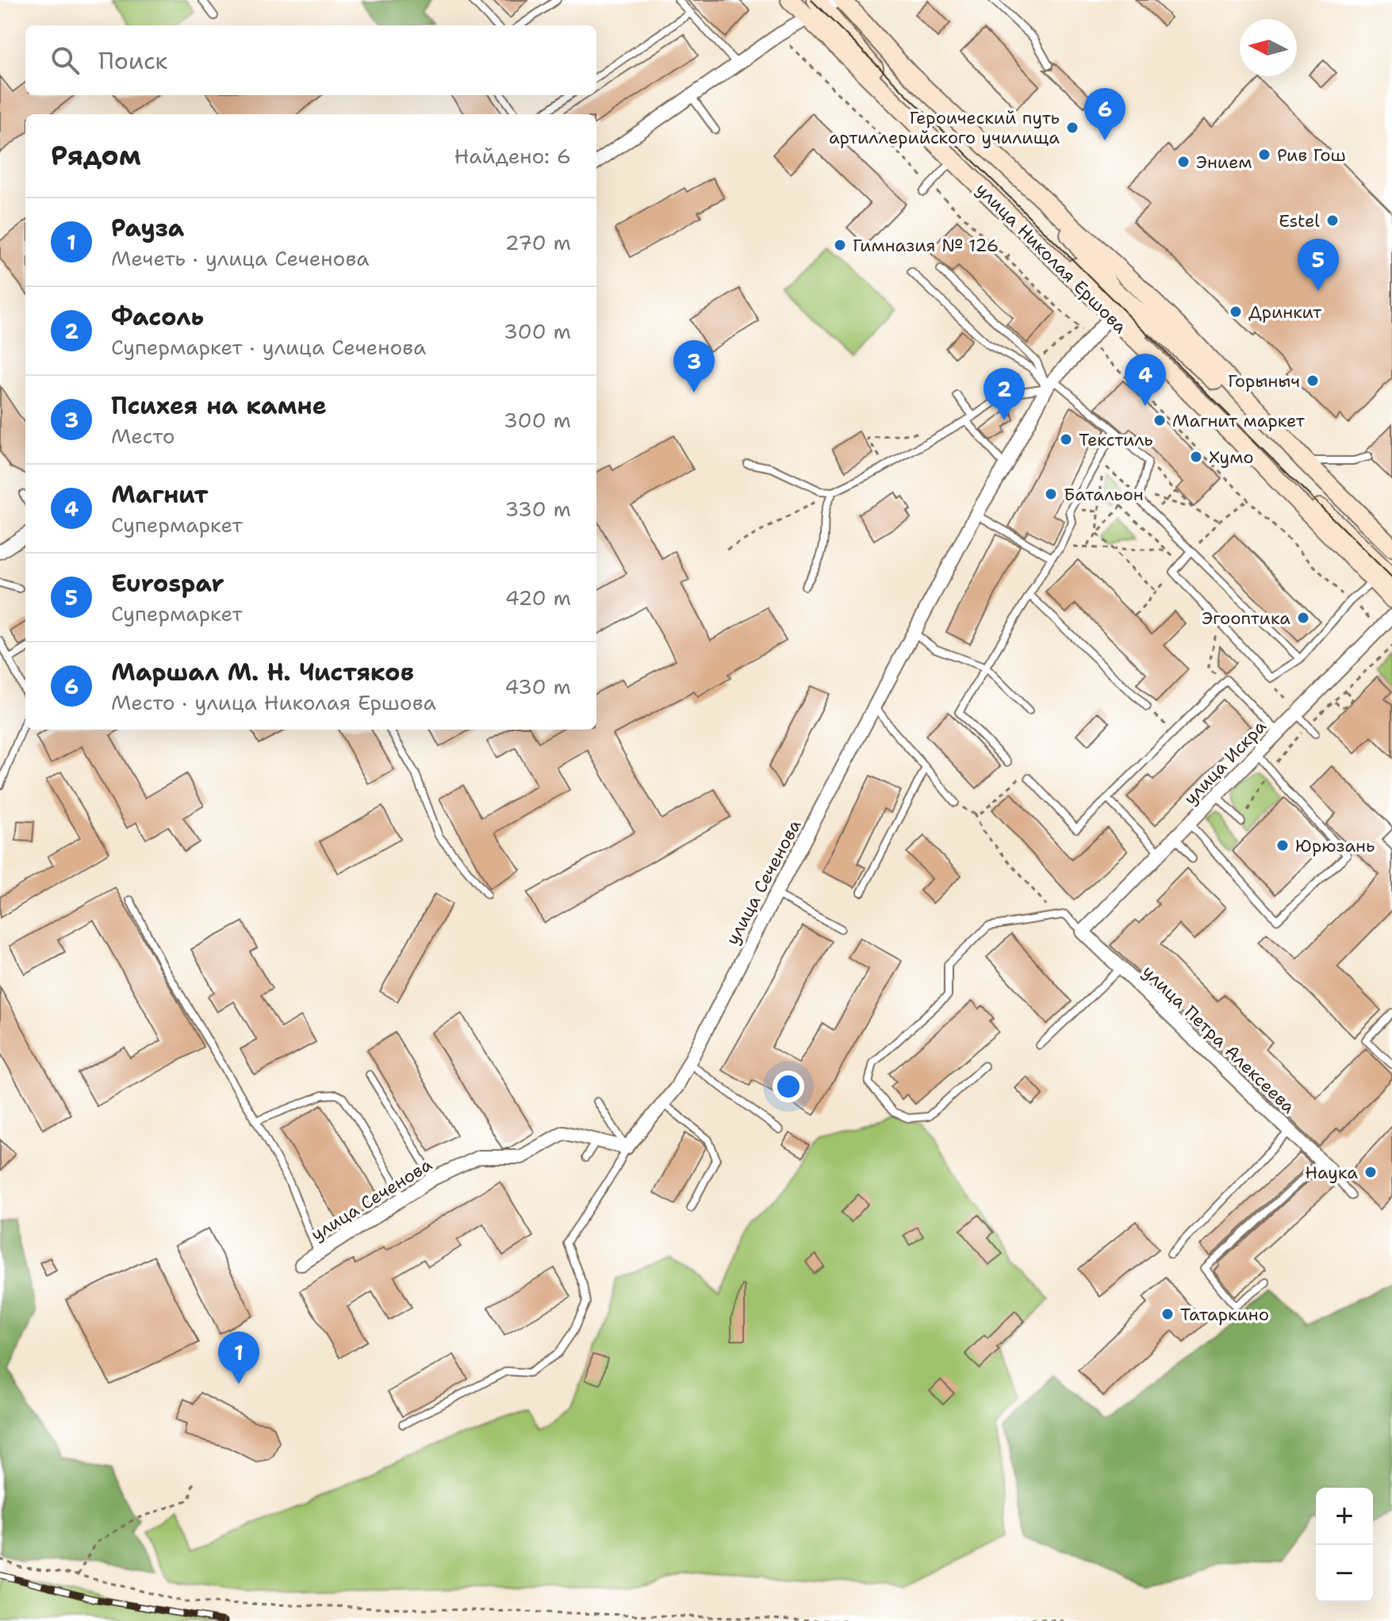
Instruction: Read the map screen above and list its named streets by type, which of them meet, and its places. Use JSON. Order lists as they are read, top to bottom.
{
  "streets": {
    "main road": ["улица Николая Ершова"],
    "street": ["улица Искра", "улица Сеченова", "улица Петра Алексеева"]
  },
  "crossings": [
    ["улица Николая Ершова", "улица Сеченова"],
    ["улица Искра", "улица Петра Алексеева"]
  ],
  "places": [
    "Героический путь артиллерийского училища",
    "Рив Гош",
    "Энием",
    "Estel",
    "Гимназия № 126",
    "Дринкит",
    "Горыныч",
    "Магнит маркет",
    "Текстиль",
    "Хумо",
    "Батальон",
    "Эгооптика",
    "Юрюзань",
    "Наука",
    "Татаркино"
  ],
  "north": "left",
  "page": {
    "search": "Поиск",
    "pins": [
      "6",
      "5",
      "3",
      "4",
      "2",
      "1"
    ],
    "heading": ["Рядом", "Найдено: 6"],
    "list": [
      {
        "mark": "1",
        "name": "Рауза",
        "note": "Мечеть · улица Сеченова",
        "value": "270 m"
      },
      {
        "mark": "2",
        "name": "Фасоль",
        "note": "Супермаркет · улица Сеченова",
        "value": "300 m"
      },
      {
        "mark": "3",
        "name": "Психея на камне",
        "note": "Место",
        "value": "300 m"
      },
      {
        "mark": "4",
        "name": "Магнит",
        "note": "Супермаркет",
        "value": "330 m"
      },
      {
        "mark": "5",
        "name": "Eurospar",
        "note": "Супермаркет",
        "value": "420 m"
      },
      {
        "mark": "6",
        "name": "Маршал М. Н. Чистяков",
        "note": "Место · улица Николая Ершова",
        "value": "430 m"
      }
    ],
    "map_buttons": ["+", "−"]
  }
}
